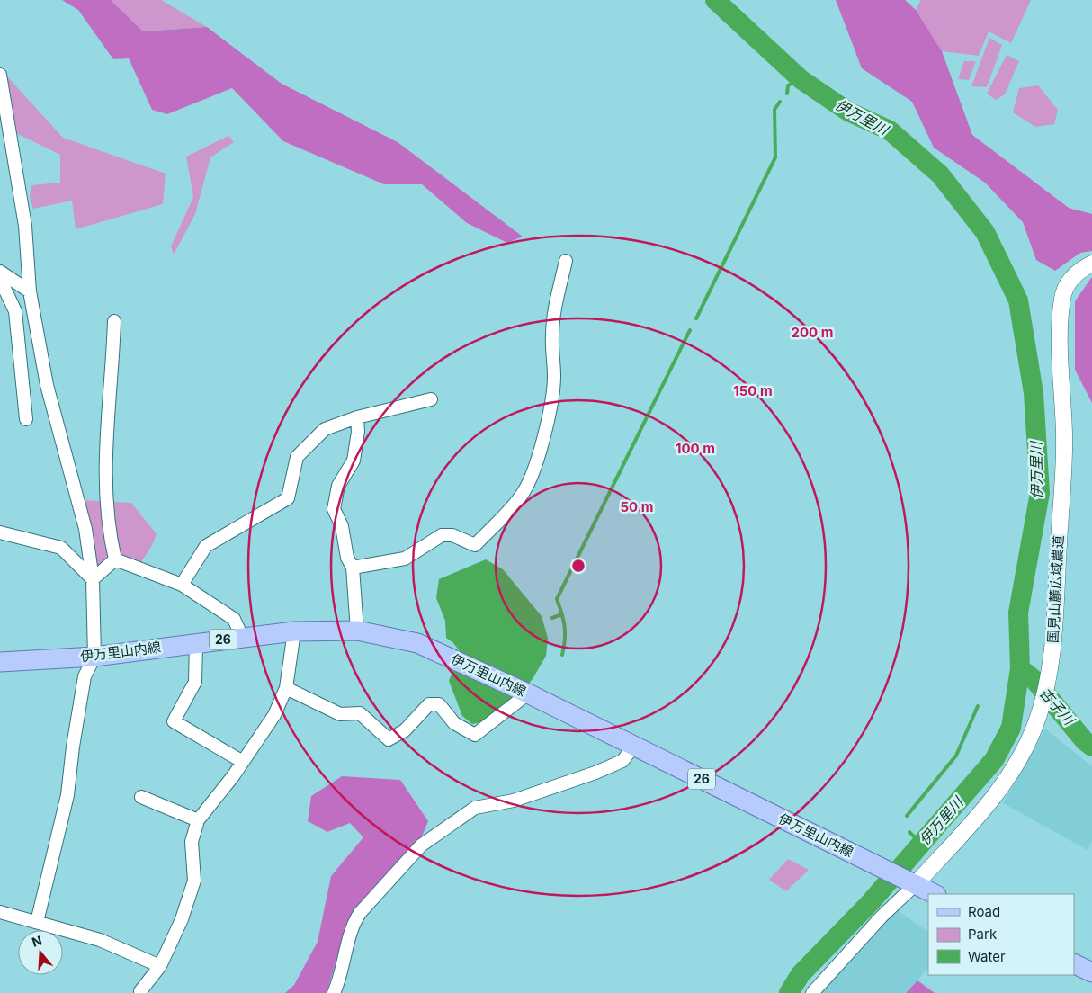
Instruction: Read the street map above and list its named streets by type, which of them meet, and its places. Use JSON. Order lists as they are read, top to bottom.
{
  "streets": {
    "main road": ["26", "伊万里山内線"],
    "street": ["国見山麓広域農道"]
  },
  "crossings": [
    ["国見山麓広域農道", "伊万里山内線"]
  ],
  "water": ["伊万里川", "杏子川"],
  "legend": ["Road", "Park", "Water"],
  "north": "top",
  "rings": [
    "200 m",
    "150 m",
    "100 m",
    "50 m"
  ]
}
